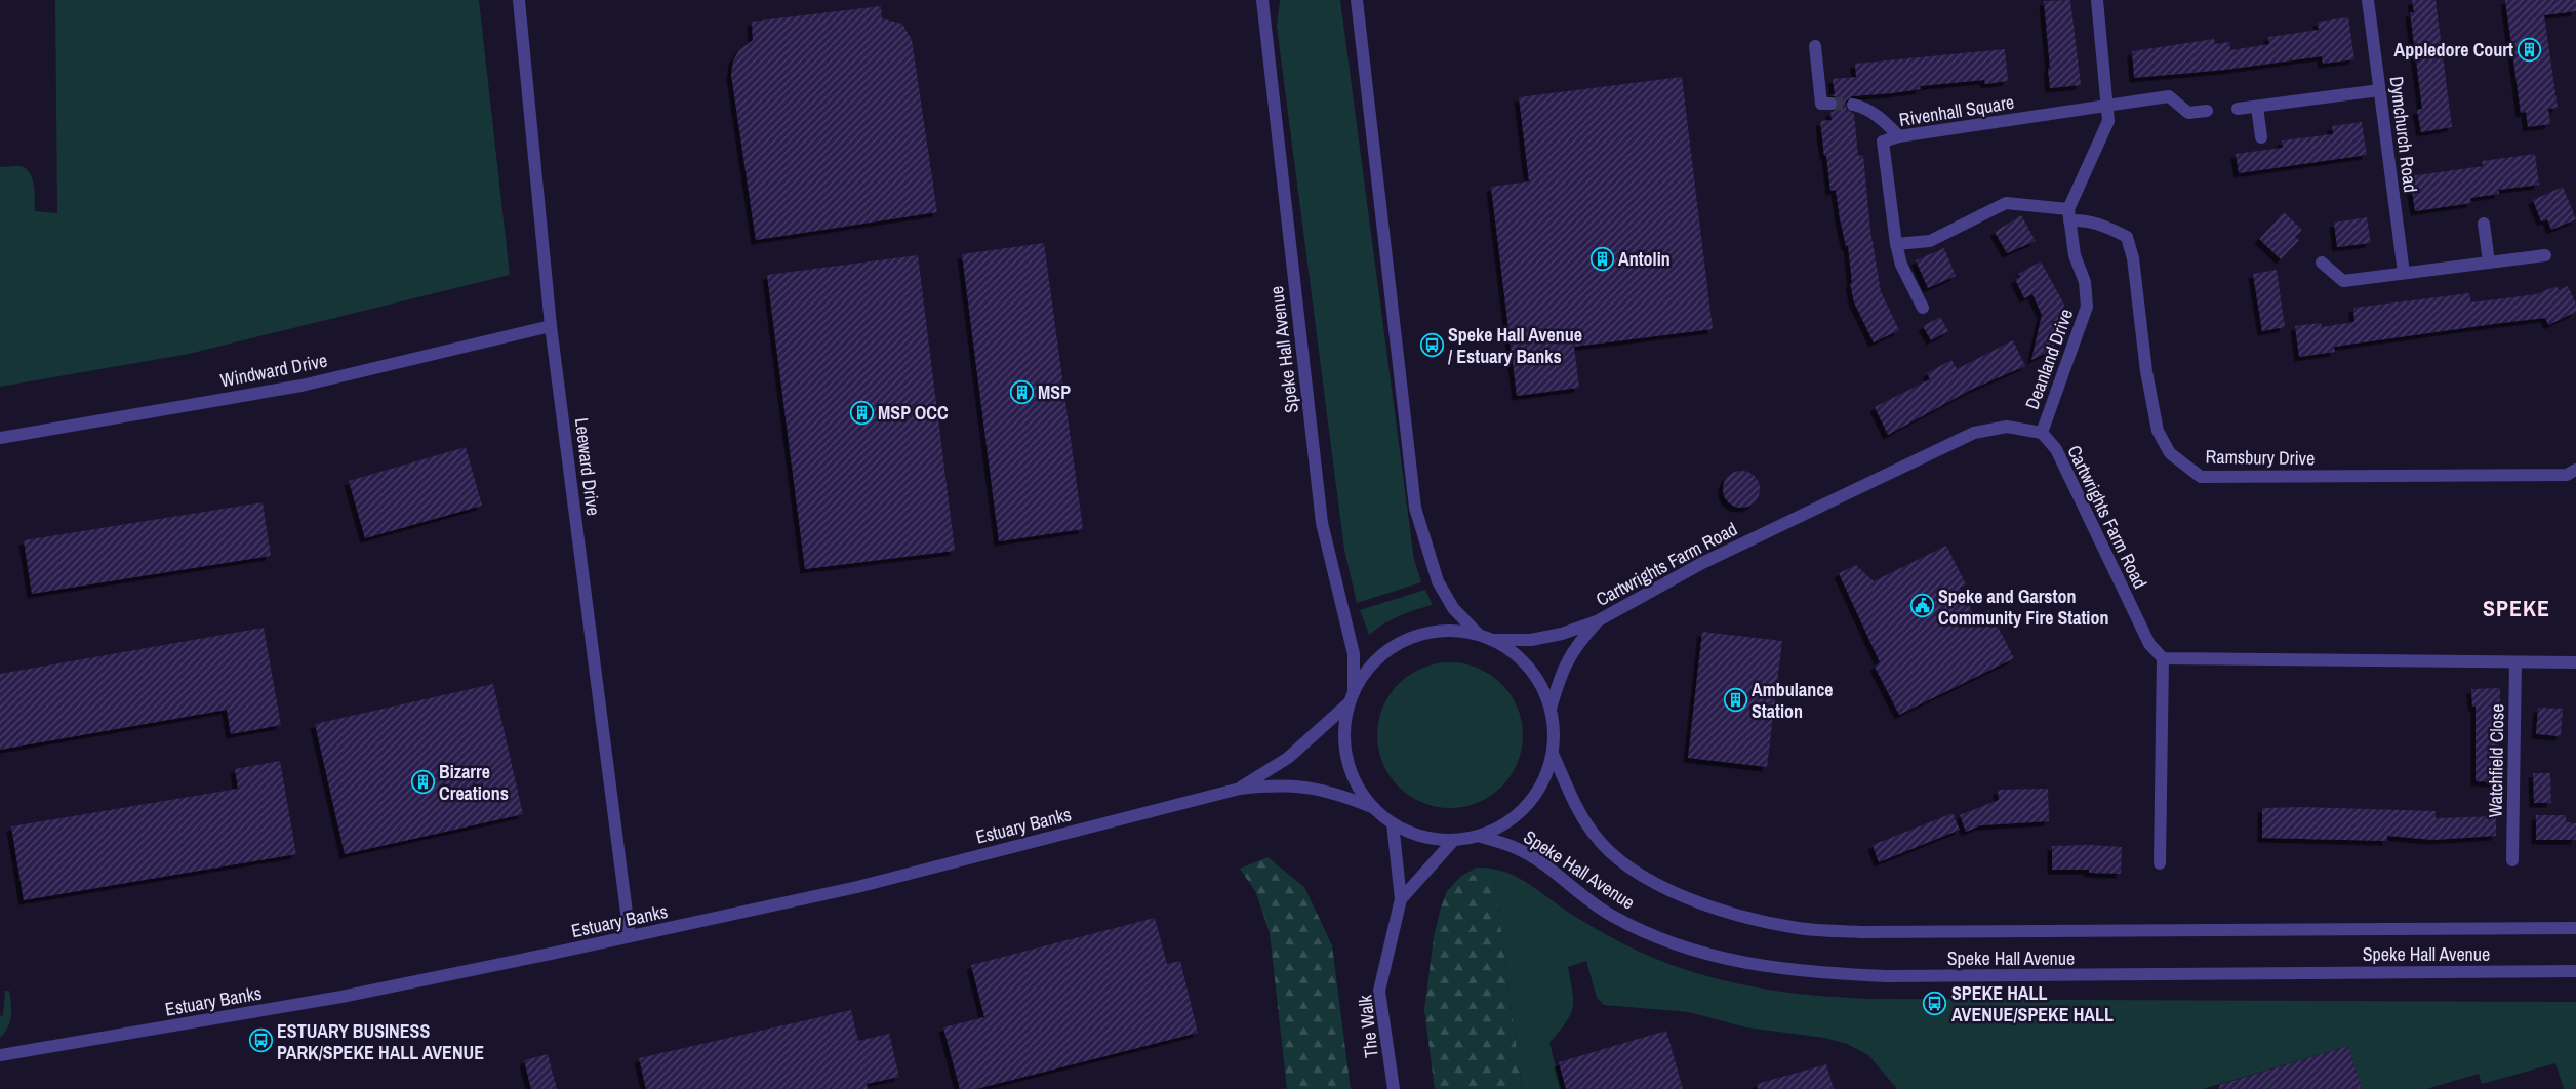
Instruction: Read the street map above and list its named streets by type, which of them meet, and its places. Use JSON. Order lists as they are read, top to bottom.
{
  "streets": {
    "street": [
      "Rivenhall Square",
      "Dymchurch Road",
      "Speke Hall Avenue",
      "Deanland Drive",
      "Windward Drive",
      "Ramsbury Drive",
      "Leeward Drive",
      "Cartwrights Farm Road",
      "Watchfield Close",
      "Estuary Banks",
      "The Walk"
    ]
  },
  "crossings": [
    ["Speke Hall Avenue", "Estuary Banks"],
    ["Deanland Drive", "Ramsbury Drive"],
    ["Deanland Drive", "Cartwrights Farm Road"],
    ["Windward Drive", "Leeward Drive"],
    ["Leeward Drive", "Estuary Banks"]
  ],
  "districts": ["SPEKE"],
  "places": {
    "building": [
      "Appledore Court",
      "Antolin",
      "MSP",
      "MSP OCC",
      "Ambulance Station",
      "Bizarre Creations"
    ],
    "bus stop": ["Speke Hall Avenue / Estuary Banks", "SPEKE HALL AVENUE/SPEKE HALL", "ESTUARY BUSINESS PARK/SPEKE HALL AVENUE"],
    "public building": ["Speke and Garston Community Fire Station"]
  }
}
